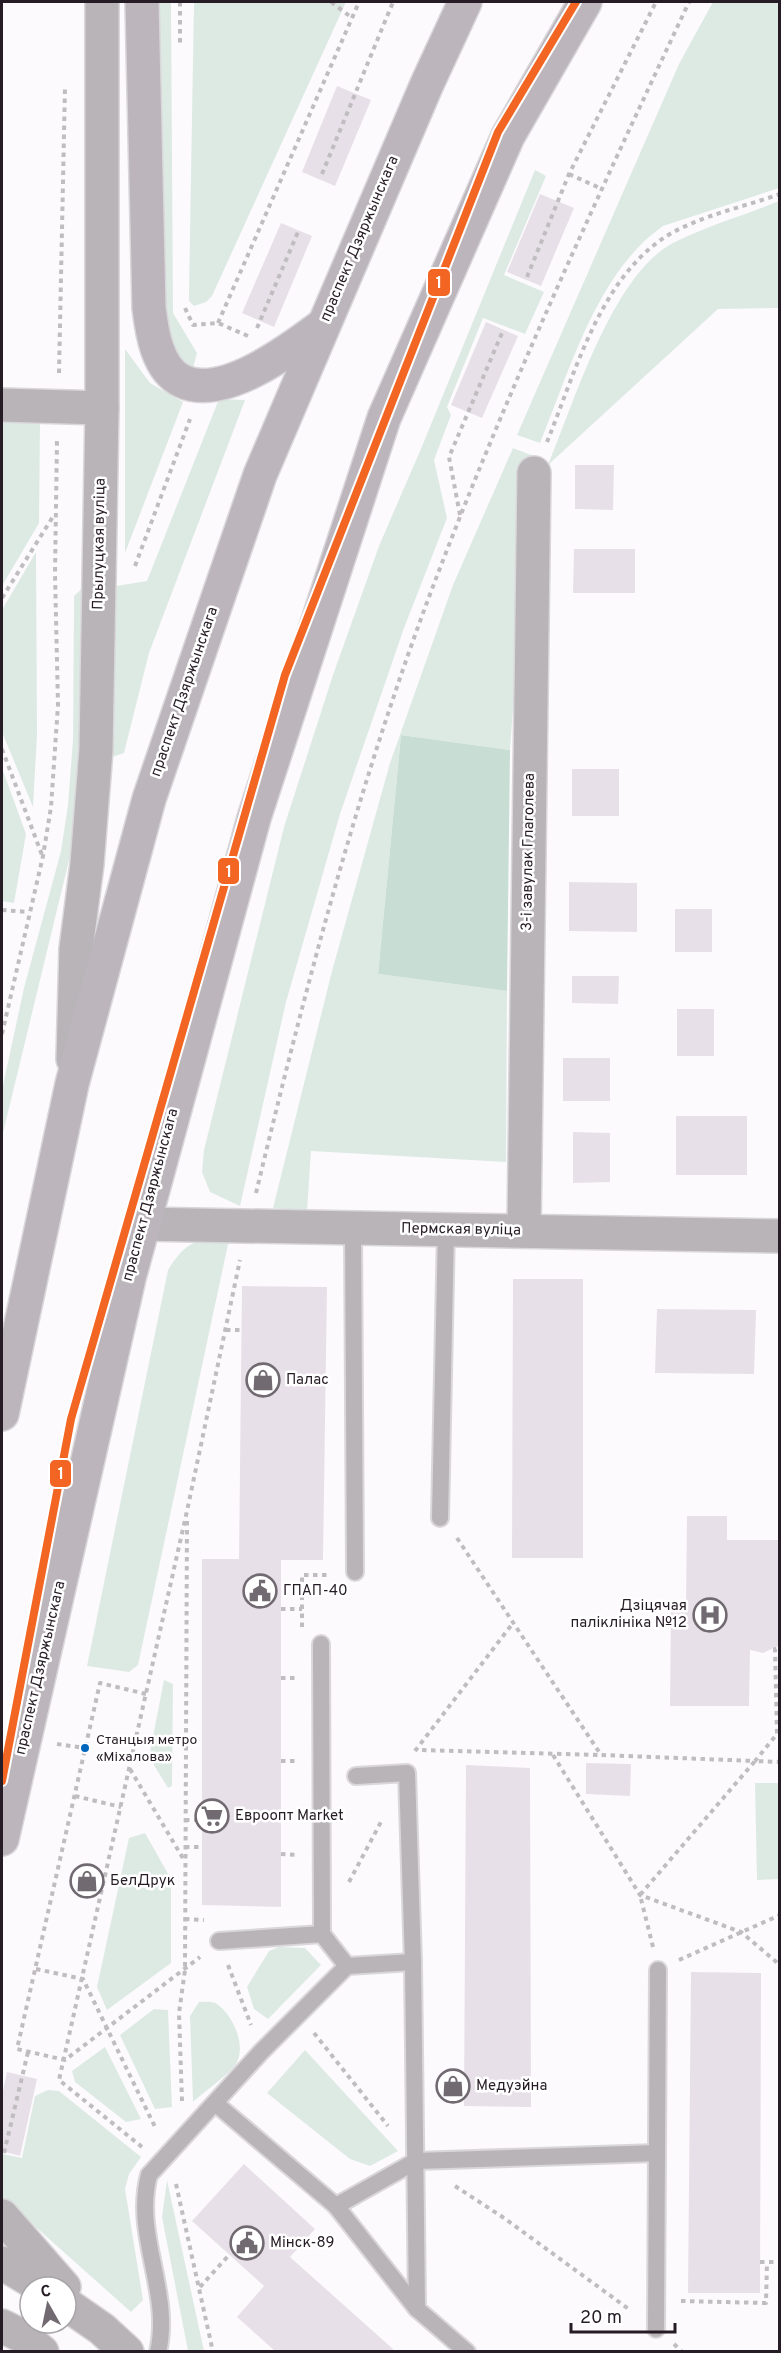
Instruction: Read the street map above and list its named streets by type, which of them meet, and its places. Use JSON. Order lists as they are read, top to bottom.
{
  "streets": {
    "main road": ["праспект Дзяржынскага"],
    "street": ["Прылуцкая вуліца", "3-і завулак Глаголева", "Пермская вуліца"]
  },
  "crossings": [
    ["праспект Дзяржынскага", "Прылуцкая вуліца"],
    ["праспект Дзяржынскага", "Пермская вуліца"],
    ["3-і завулак Глаголева", "Пермская вуліца"]
  ],
  "places": {
    "shop": ["Палас", "БелДрук", "Медуэйна"],
    "public building": ["ГПАП-40", "Мінск-89"],
    "hospital": ["Дзіцячая паліклініка №12"],
    "other": ["Станцыя метро «Міхалова»"],
    "supermarket": ["Евроопт Market"]
  },
  "lines": ["transit line 1"],
  "scale_bar": "20 m",
  "north": "top"
}
